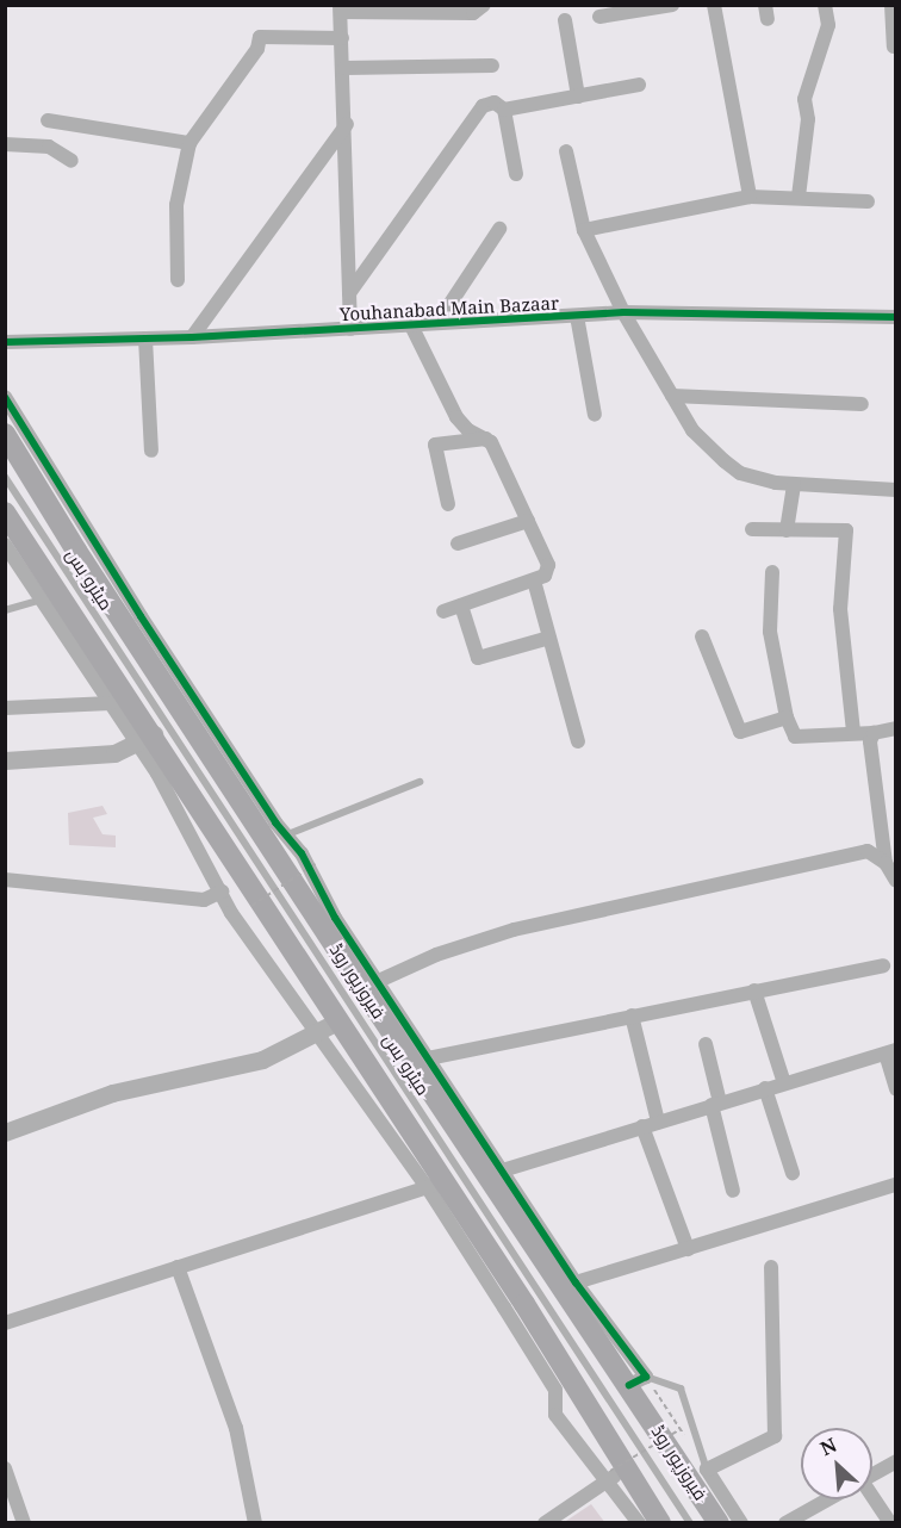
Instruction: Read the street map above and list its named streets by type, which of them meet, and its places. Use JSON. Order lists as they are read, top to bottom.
{
  "streets": {
    "main road": ["فیروزپور روڈ"],
    "street": ["Youhanabad Main Bazaar"],
    "lane": ["میٹرو بس"]
  },
  "north": "top left"
}
